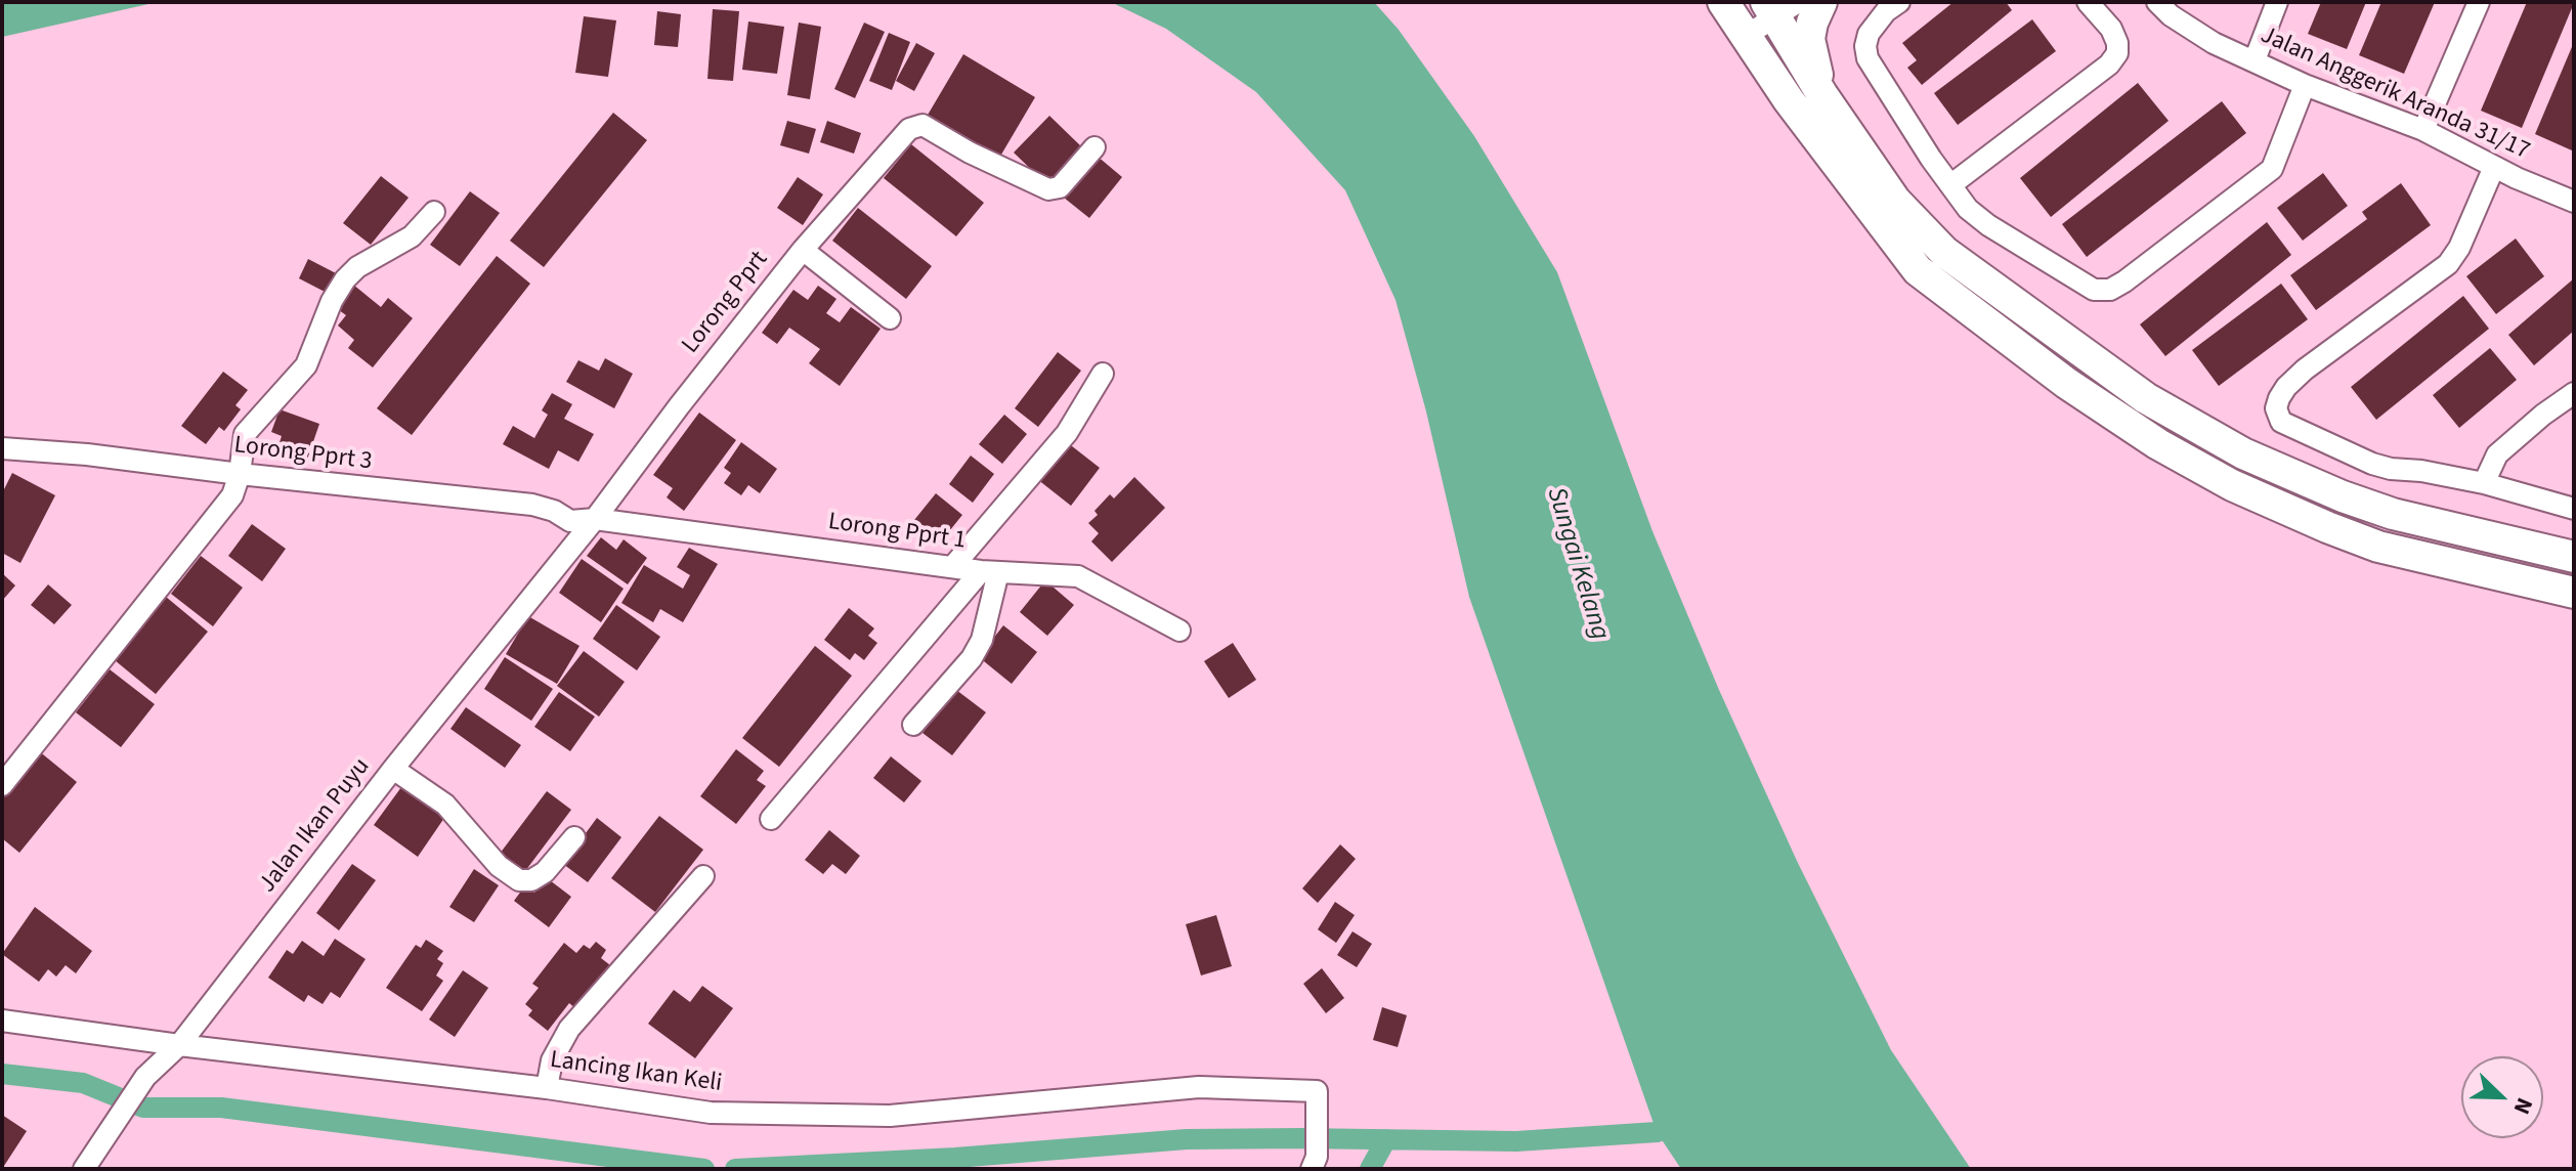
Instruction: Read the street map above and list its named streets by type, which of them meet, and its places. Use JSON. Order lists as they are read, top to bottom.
{
  "streets": {
    "street": [
      "Jalan Anggerik Aranda 31/17",
      "Lorong Pprt",
      "Lorong Pprt 3",
      "Lorong Pprt 1",
      "Jalan Ikan Puyu",
      "Lancing Ikan Keli"
    ]
  },
  "crossings": [
    ["Lorong Pprt", "Lorong Pprt 3"],
    ["Lorong Pprt", "Lorong Pprt 1"],
    ["Lorong Pprt", "Jalan Ikan Puyu"],
    ["Lorong Pprt 3", "Lorong Pprt 1"],
    ["Lorong Pprt 3", "Jalan Ikan Puyu"],
    ["Lorong Pprt 1", "Jalan Ikan Puyu"],
    ["Jalan Ikan Puyu", "Lancing Ikan Keli"]
  ],
  "water": ["Sungai Kelang"],
  "north": "bottom right"
}
